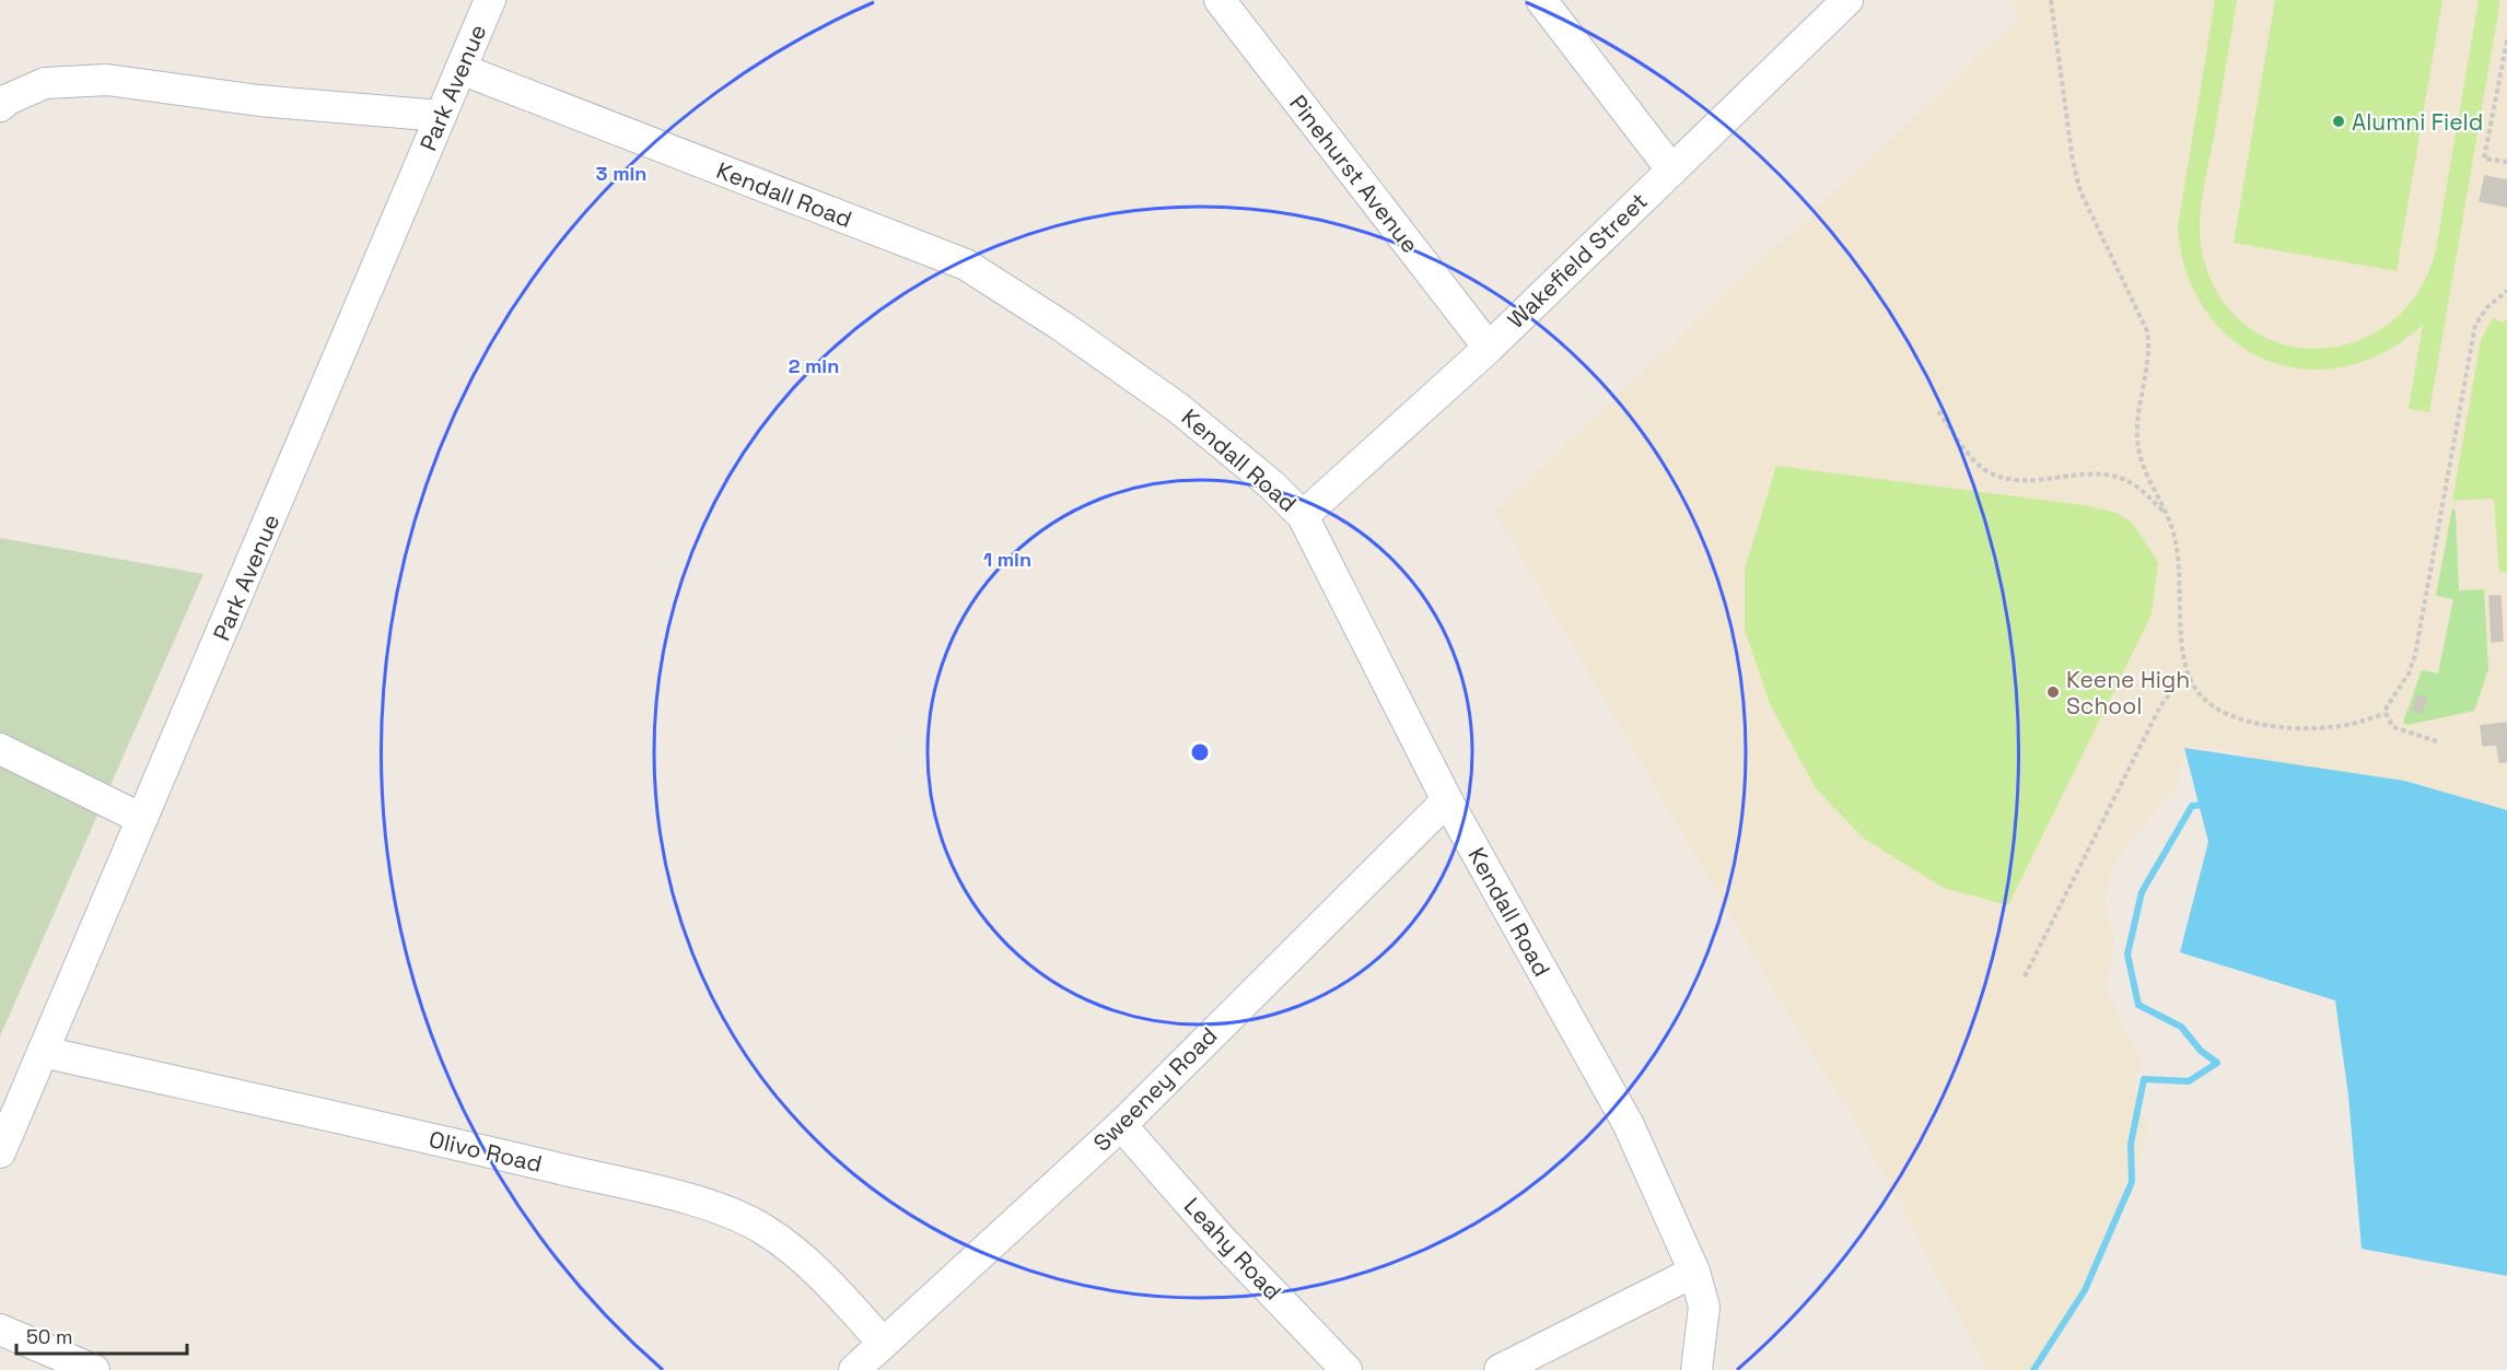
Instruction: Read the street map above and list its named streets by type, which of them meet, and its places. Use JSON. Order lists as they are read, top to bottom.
{
  "streets": {
    "street": [
      "Park Avenue",
      "Pinehurst Avenue",
      "Kendall Road",
      "Wakefield Street",
      "Sweeney Road",
      "Olivo Road",
      "Leahy Road"
    ]
  },
  "crossings": [
    ["Park Avenue", "Kendall Road"],
    ["Park Avenue", "Olivo Road"],
    ["Pinehurst Avenue", "Wakefield Street"],
    ["Kendall Road", "Wakefield Street"],
    ["Kendall Road", "Sweeney Road"],
    ["Sweeney Road", "Olivo Road"],
    ["Sweeney Road", "Leahy Road"]
  ],
  "places": ["Alumni Field", "Keene High School"],
  "scale_bar": "50 m",
  "rings": ["3 min", "2 min", "1 min"]
}
